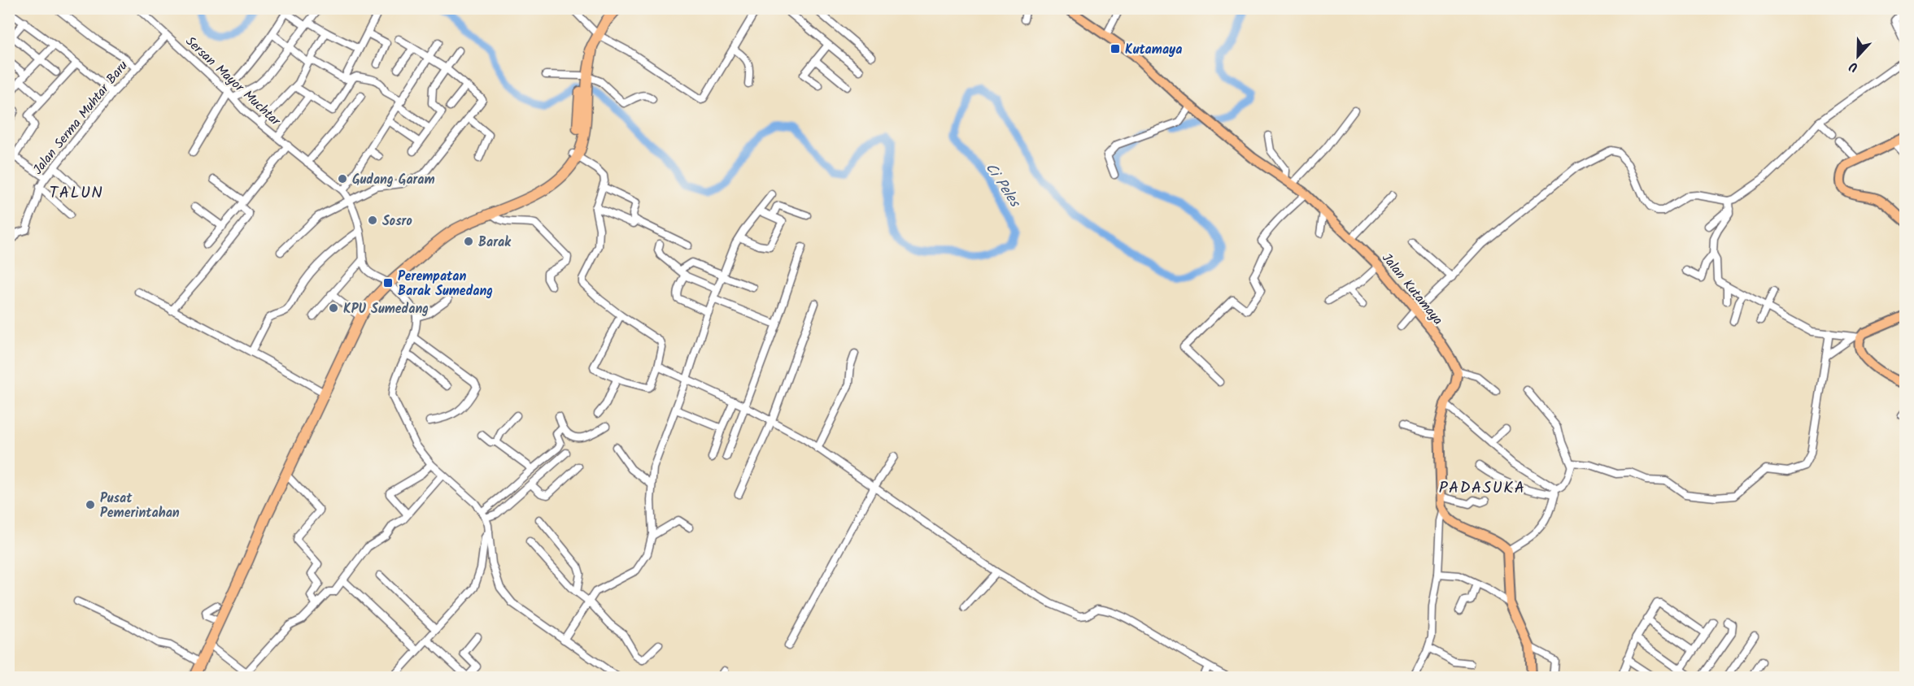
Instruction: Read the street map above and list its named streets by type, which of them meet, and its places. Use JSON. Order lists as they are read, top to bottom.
{
  "streets": {
    "main road": ["Jalan Kutamaya"],
    "street": ["Sersan Mayor Muchtar", "Jalan Serma Muhtar Baru"]
  },
  "crossings": [
    ["Sersan Mayor Muchtar", "Jalan Serma Muhtar Baru"]
  ],
  "districts": ["TALUN", "PADASUKA"],
  "water": ["Ci Peles"],
  "places": {
    "transit": ["Kutamaya", "Perempatan Barak Sumedang"],
    "other": [
      "Gudang Garam",
      "Sosro",
      "Barak",
      "KPU Sumedang",
      "Pusat Pemerintahan"
    ]
  },
  "north": "bottom"
}
